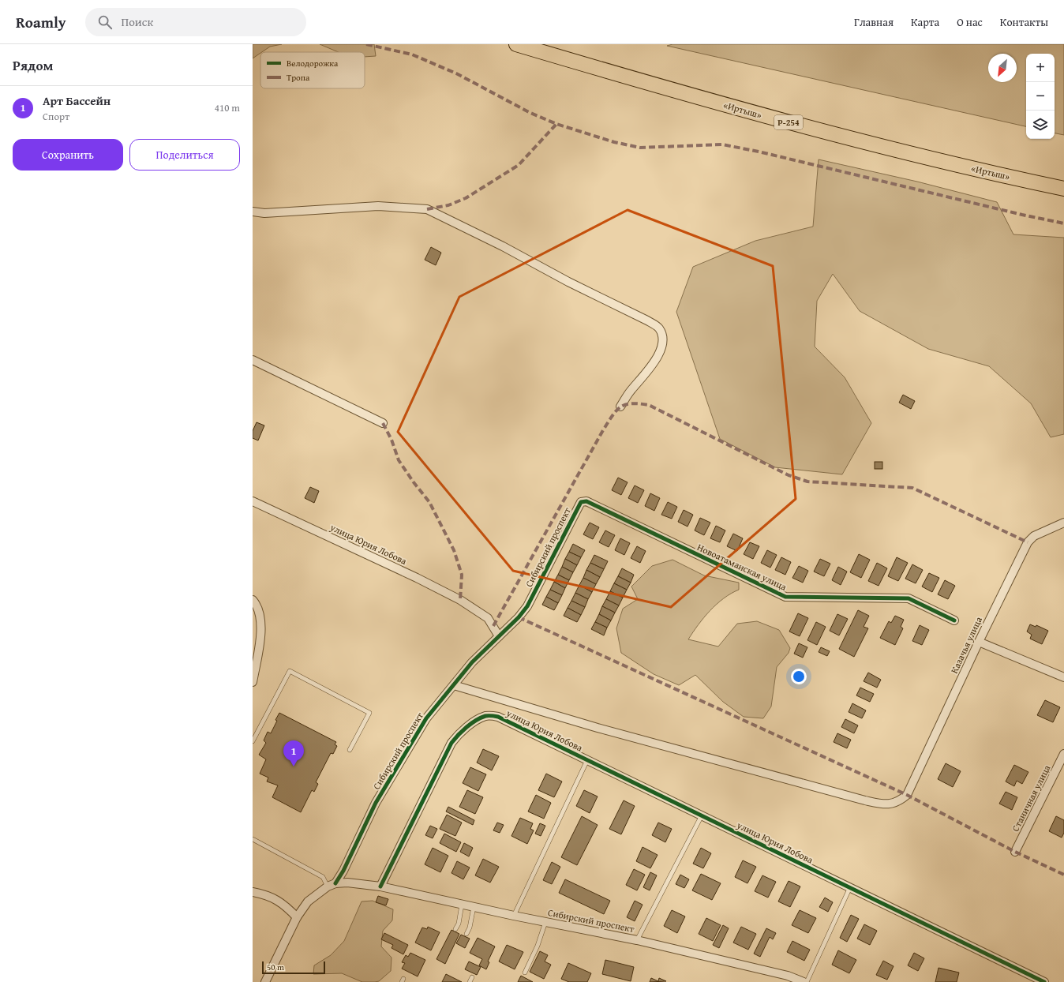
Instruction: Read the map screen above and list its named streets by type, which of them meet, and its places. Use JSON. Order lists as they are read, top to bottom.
{
  "streets": {
    "highway": ["«Иртыш»", "Р-254"],
    "street": [
      "улица Юрия Лобова",
      "Сибирский проспект",
      "Новоатаманская улица",
      "Казачья улица",
      "Станичная улица"
    ]
  },
  "crossings": [
    ["улица Юрия Лобова", "Сибирский проспект"],
    ["Сибирский проспект", "Новоатаманская улица"],
    ["Сибирский проспект", "Казачья улица"]
  ],
  "legend": ["Велодорожка", "Тропа"],
  "scale_bar": "50 m",
  "north": "bottom left",
  "page": {
    "header": "Roamly",
    "search": "Поиск",
    "nav": [
      "Главная",
      "Карта",
      "О нас",
      "Контакты"
    ],
    "heading": "Рядом",
    "map_buttons": ["+", "−"],
    "list": [
      {
        "mark": "1",
        "name": "Арт Бассейн",
        "note": "Спорт",
        "value": "410 m"
      }
    ],
    "buttons": ["Сохранить", "Поделиться"],
    "pins": "1",
    "scale": "50 m"
  }
}
